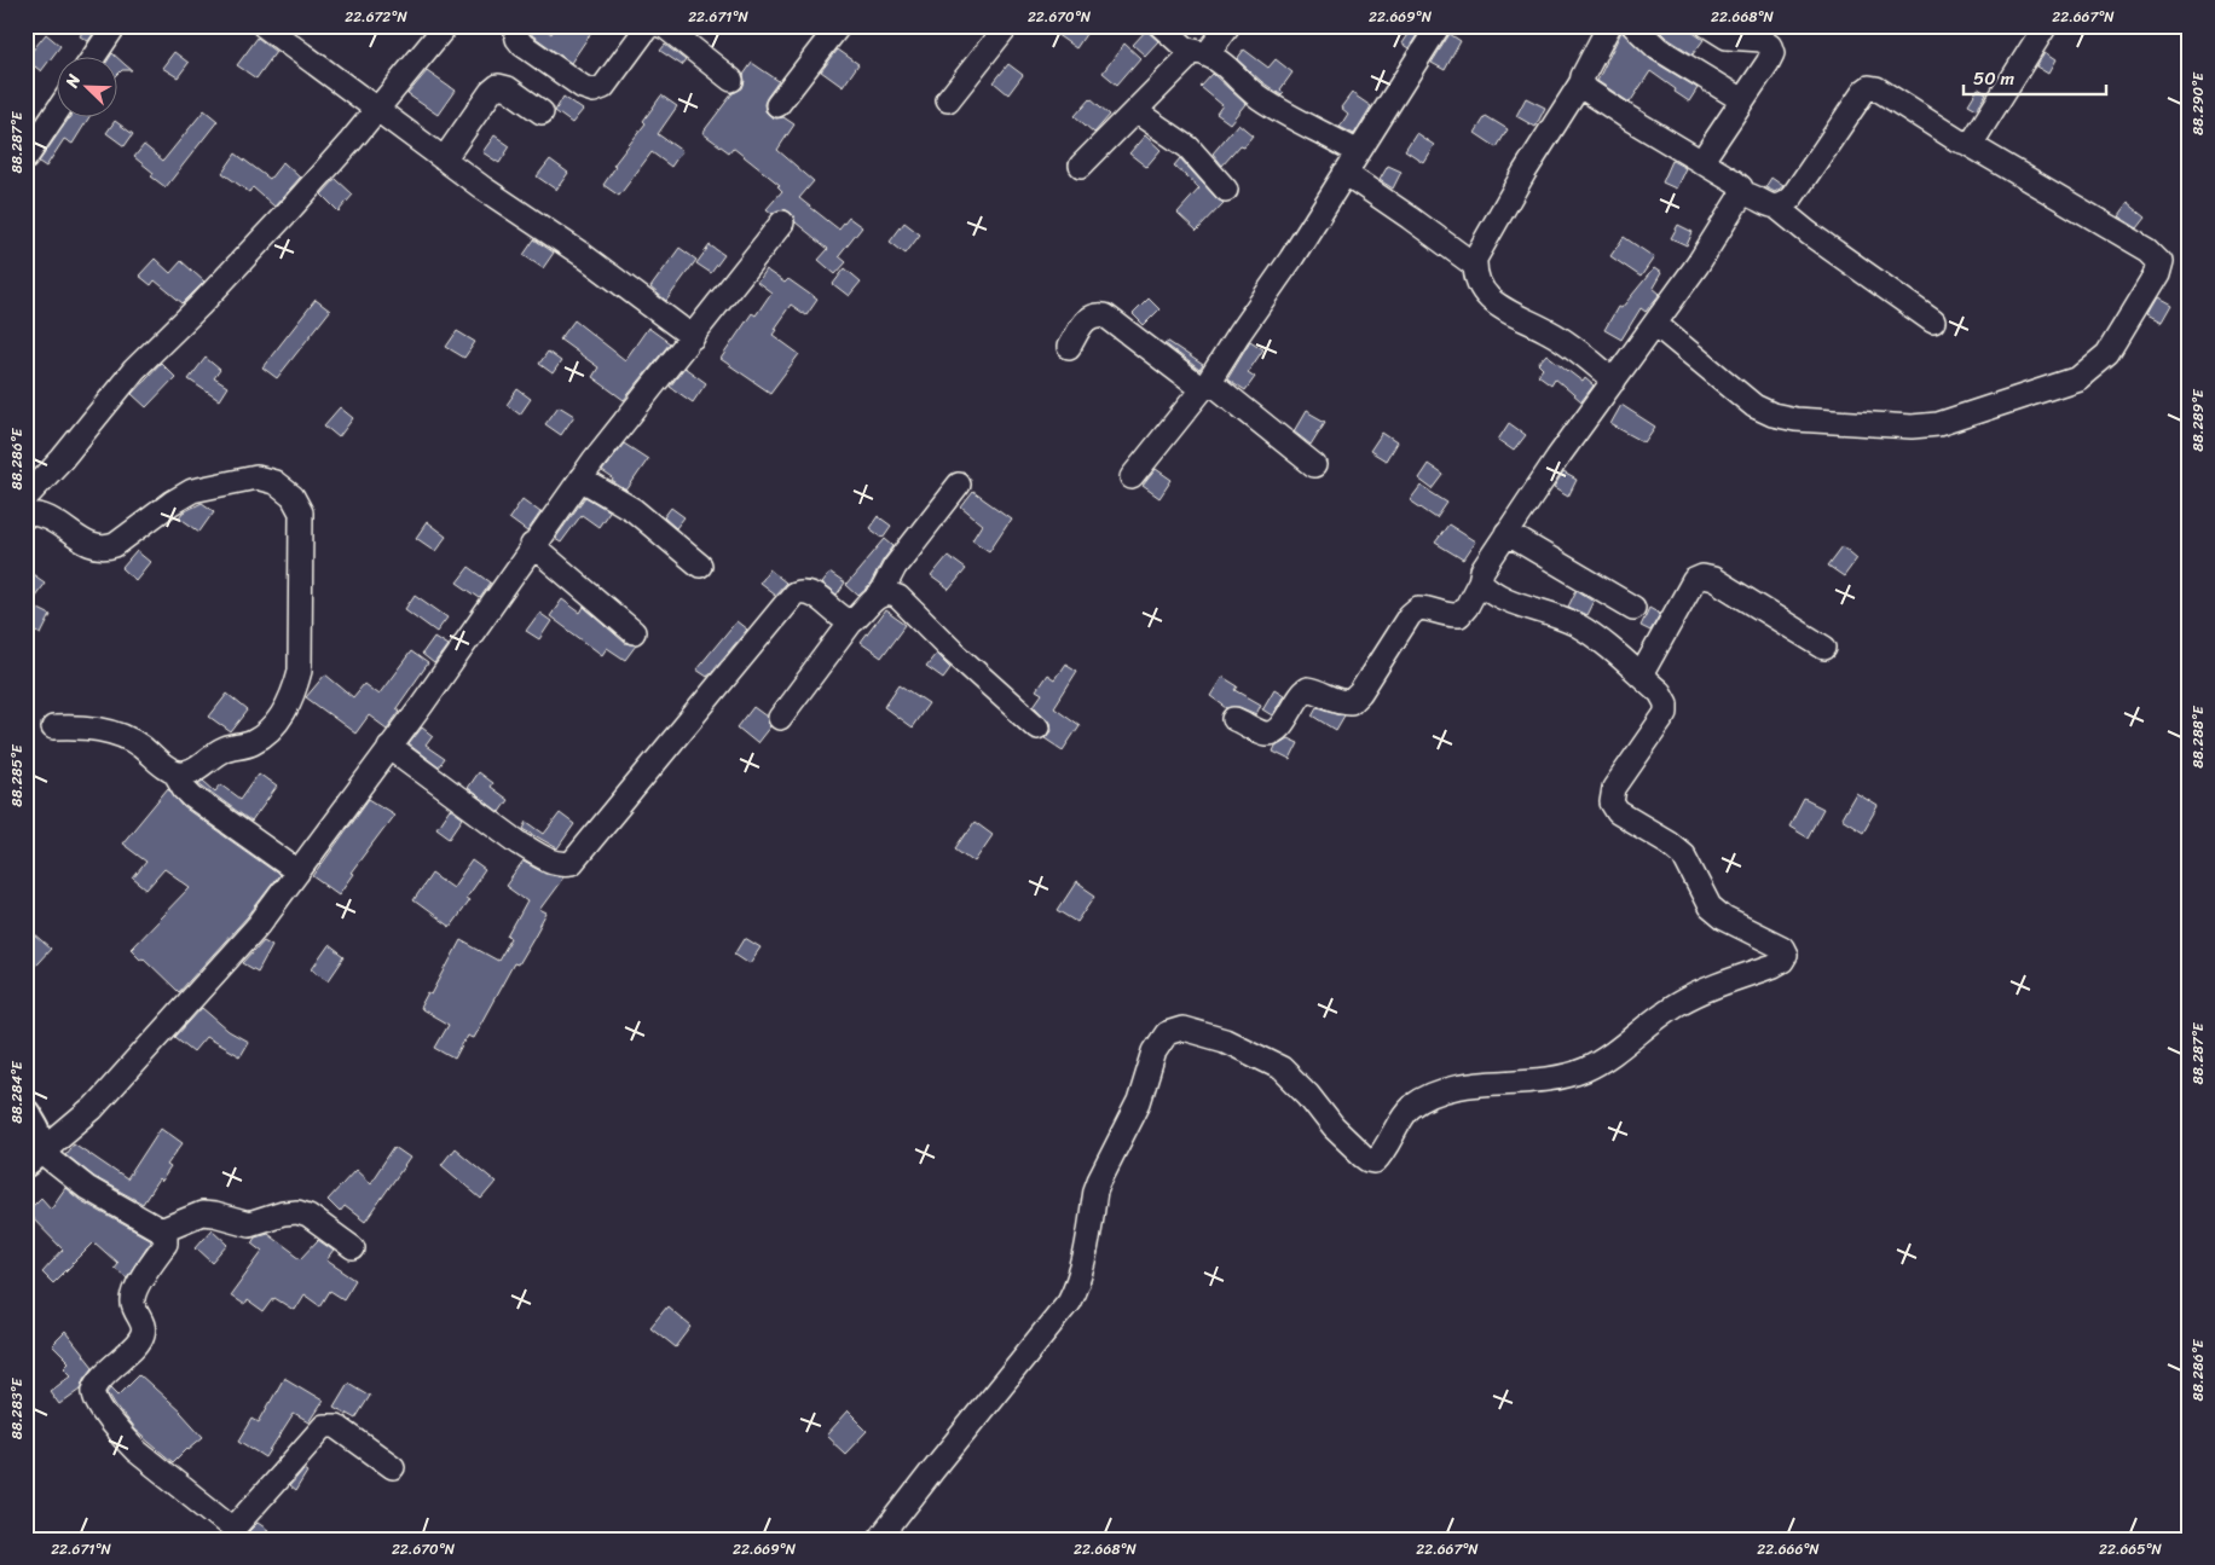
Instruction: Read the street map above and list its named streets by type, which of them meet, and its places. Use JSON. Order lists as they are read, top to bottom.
{
  "scale_bar": "50 m",
  "north": "top left",
  "coordinates": [
    "22.672°N",
    "22.671°N",
    "22.670°N",
    "22.669°N",
    "22.668°N",
    "22.667°N",
    "88.290°E",
    "88.287°E",
    "88.289°E",
    "88.286°E",
    "88.288°E",
    "88.285°E",
    "88.284°E",
    "88.283°E",
    "22.666°N",
    "22.665°N"
  ]
}
